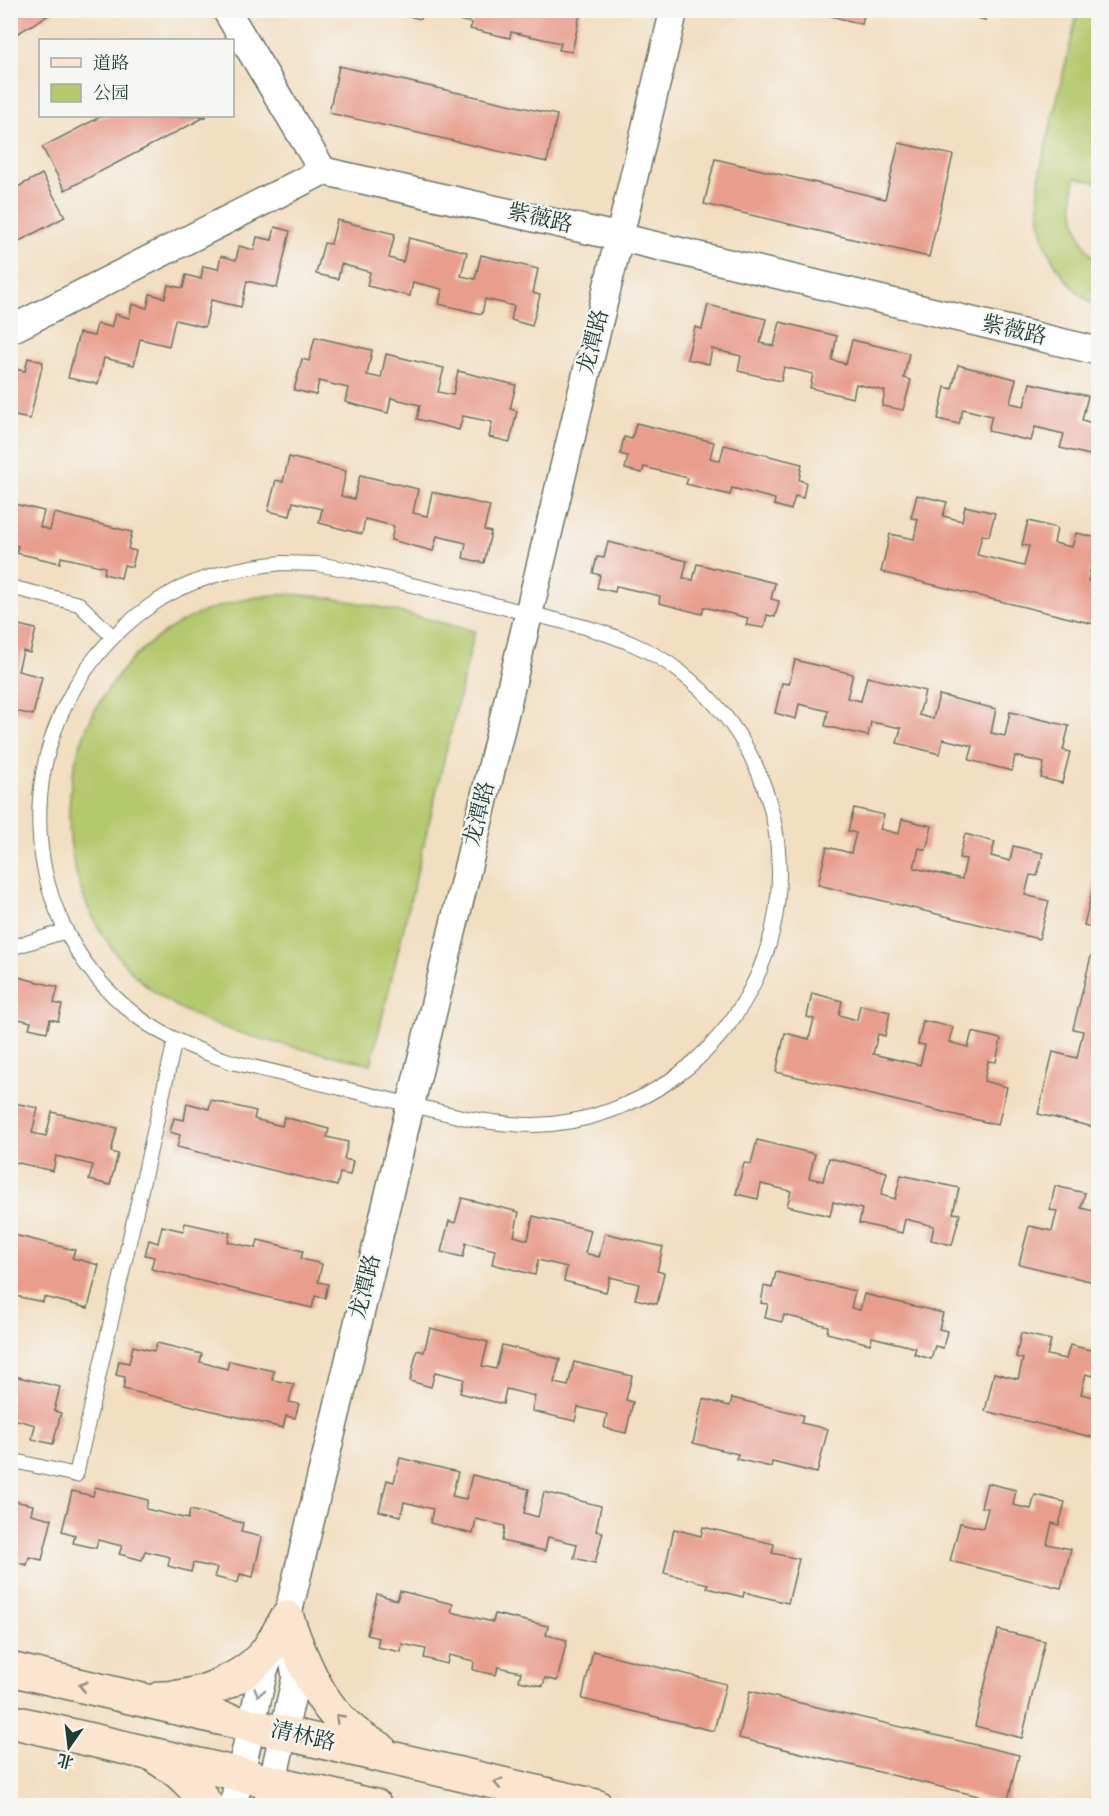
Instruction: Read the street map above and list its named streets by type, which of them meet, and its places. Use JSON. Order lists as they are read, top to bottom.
{
  "streets": {
    "main road": ["清林路"],
    "street": ["紫薇路", "龙潭路"]
  },
  "crossings": [
    ["紫薇路", "龙潭路"],
    ["龙潭路", "清林路"]
  ],
  "legend": ["道路", "公园"],
  "north": "bottom"
}
